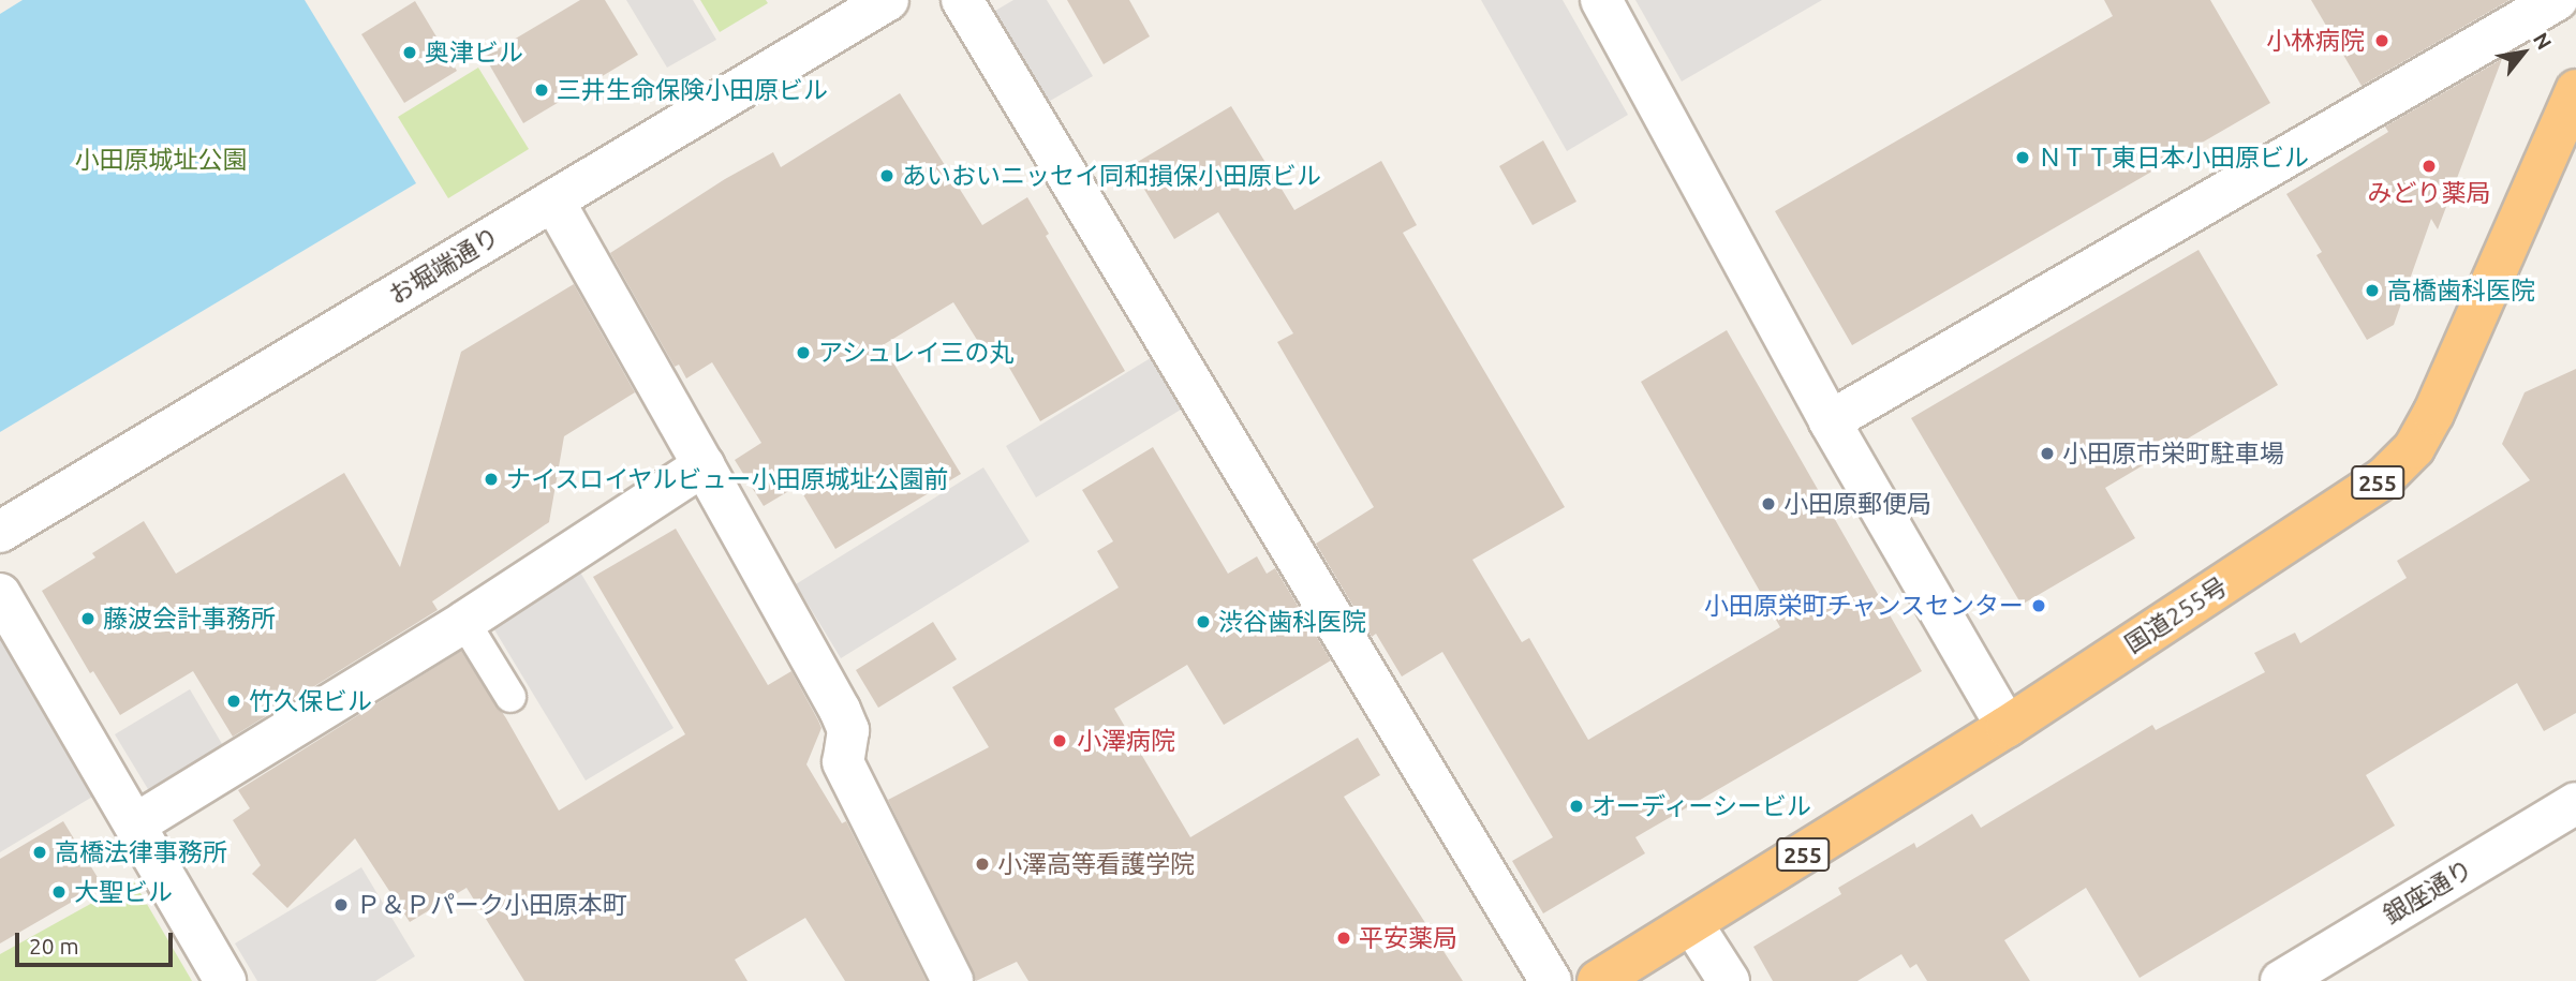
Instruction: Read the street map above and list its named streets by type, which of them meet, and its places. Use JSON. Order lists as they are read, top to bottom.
{
  "streets": {
    "highway": ["255", "国道255号"],
    "street": ["お堀端通り", "銀座通り"]
  },
  "parks": ["小田原城址公園"],
  "places": [
    "小林病院",
    "奥津ビル",
    "三井生命保険小田原ビル",
    "ＮＴＴ東日本小田原ビル",
    "みどり薬局",
    "あいおいニッセイ同和損保小田原ビル",
    "高橋歯科医院",
    "アシュレイ三の丸",
    "小田原市栄町駐車場",
    "ナイスロイヤルビュー小田原城址公園前",
    "小田原郵便局",
    "小田原栄町チャンスセンター",
    "藤波会計事務所",
    "渋谷歯科医院",
    "竹久保ビル",
    "小澤病院",
    "オーディーシービル",
    "高橋法律事務所",
    "小澤高等看護学院",
    "大聖ビル",
    "Ｐ＆Ｐパーク小田原本町",
    "平安薬局"
  ],
  "scale_bar": "20 m",
  "north": "top right"
}
